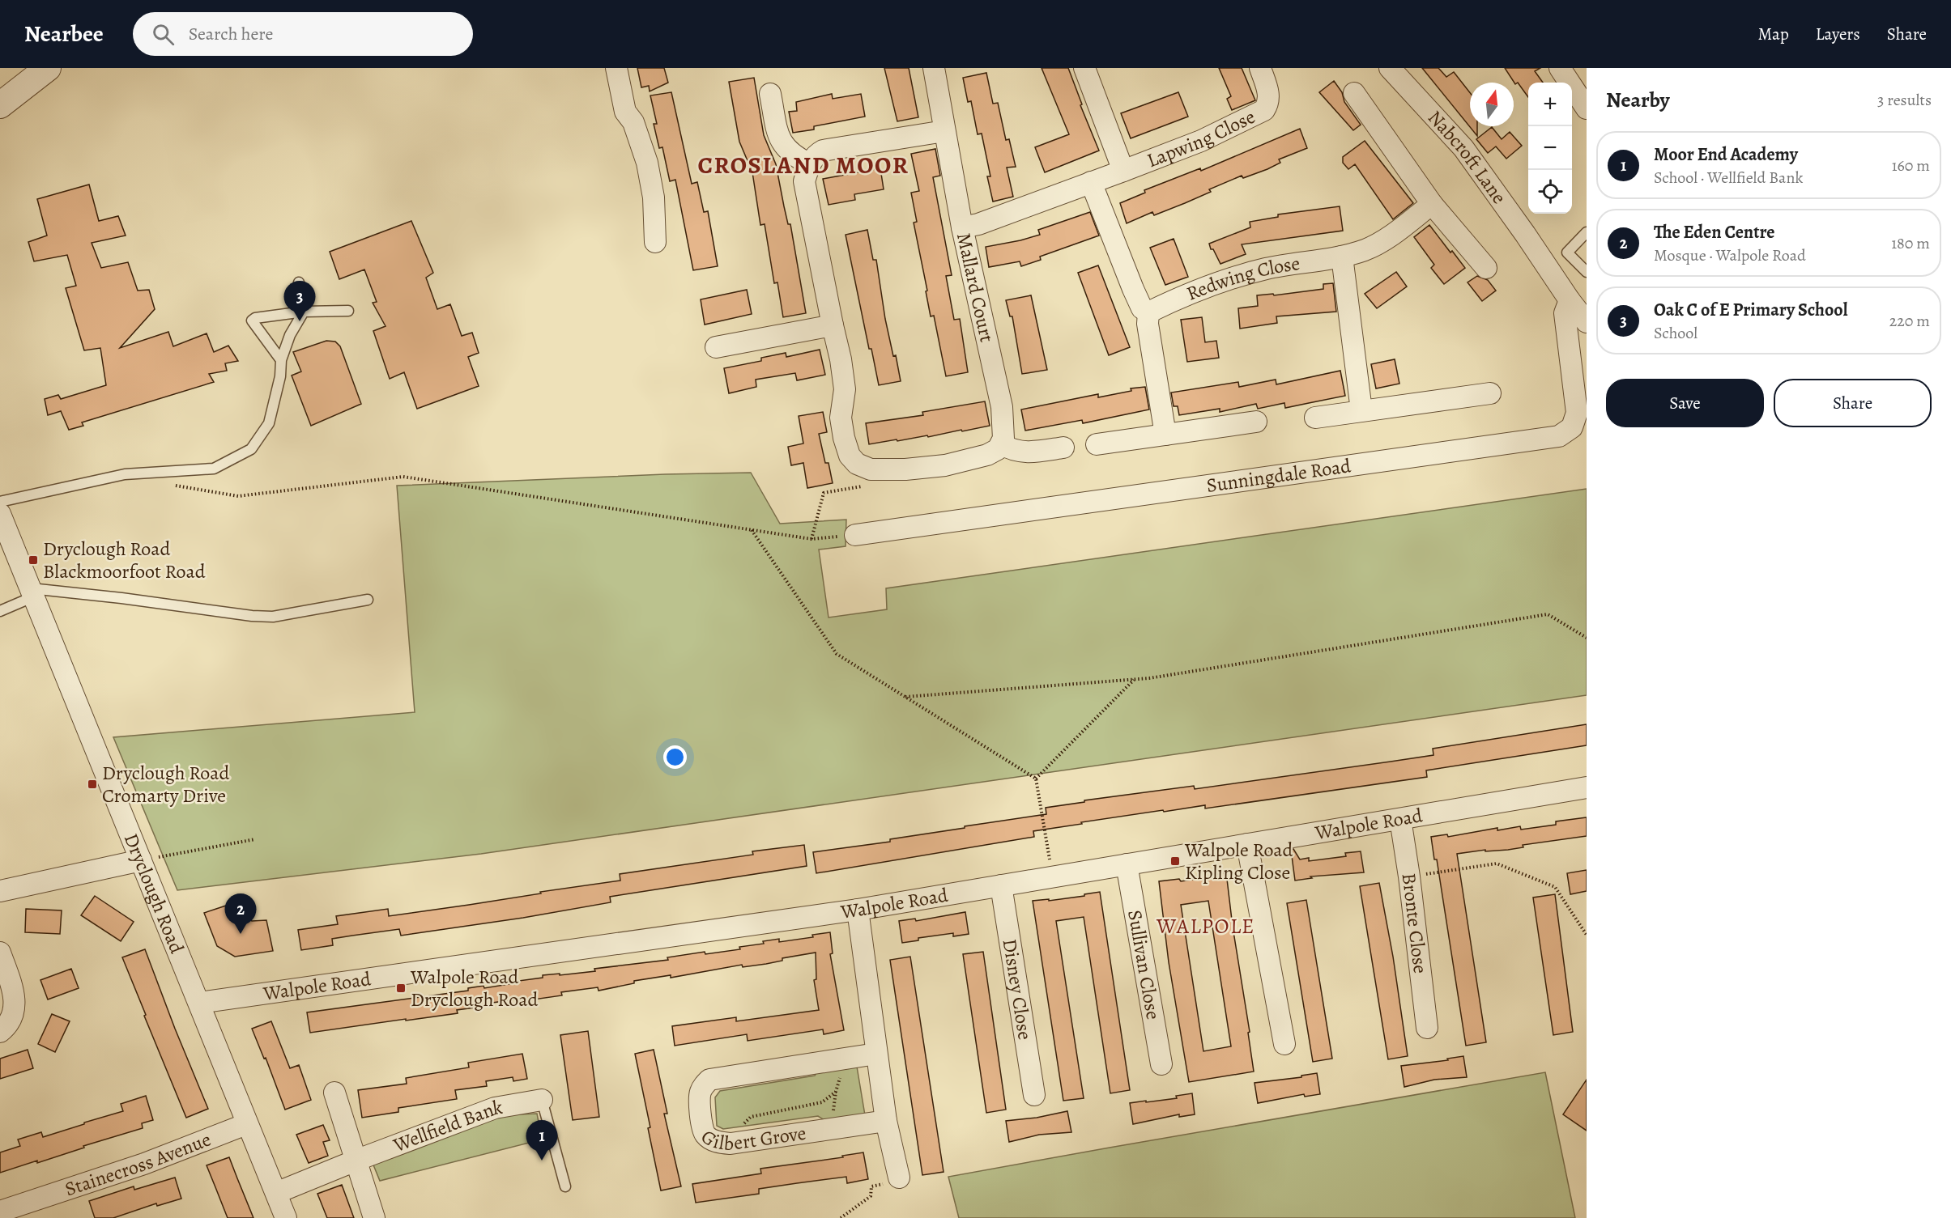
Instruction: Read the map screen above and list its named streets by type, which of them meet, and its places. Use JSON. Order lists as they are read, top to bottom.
{
  "streets": {
    "street": [
      "Lapwing Close",
      "Nabcroft Lane",
      "Redwing Close",
      "Mallard Court",
      "Sunningdale Road",
      "Walpole Road",
      "Dryclough Road",
      "Bronte Close",
      "Sullivan Close",
      "Disney Close",
      "Wellfield Bank",
      "Gilbert Grove",
      "Stainecross Avenue"
    ]
  },
  "crossings": [
    ["Lapwing Close", "Mallard Court"],
    ["Nabcroft Lane", "Sunningdale Road"],
    ["Walpole Road", "Dryclough Road"],
    ["Walpole Road", "Bronte Close"],
    ["Walpole Road", "Sullivan Close"],
    ["Walpole Road", "Disney Close"],
    ["Dryclough Road", "Wellfield Bank"],
    ["Dryclough Road", "Stainecross Avenue"]
  ],
  "districts": ["CROSLAND MOOR", "WALPOLE"],
  "places": {
    "transit": [
      "Dryclough Road Blackmoorfoot Road",
      "Dryclough Road Cromarty Drive",
      "Walpole Road Kipling Close",
      "Walpole Road Dryclough Road"
    ]
  },
  "north": "top",
  "page": {
    "header": "Nearbee",
    "search": "Search here",
    "nav": ["Map", "Layers", "Share"],
    "heading": ["Nearby", "3 results"],
    "map_buttons": ["+", "−"],
    "list": [
      {
        "mark": "1",
        "name": "Moor End Academy",
        "note": "School · Wellfield Bank",
        "value": "160 m"
      },
      {
        "mark": "2",
        "name": "The Eden Centre",
        "note": "Mosque · Walpole Road",
        "value": "180 m"
      },
      {
        "mark": "3",
        "name": "Oak C of E Primary School",
        "note": "School",
        "value": "220 m"
      }
    ],
    "pins": ["3", "2", "1"],
    "buttons": ["Save", "Share"]
  }
}
